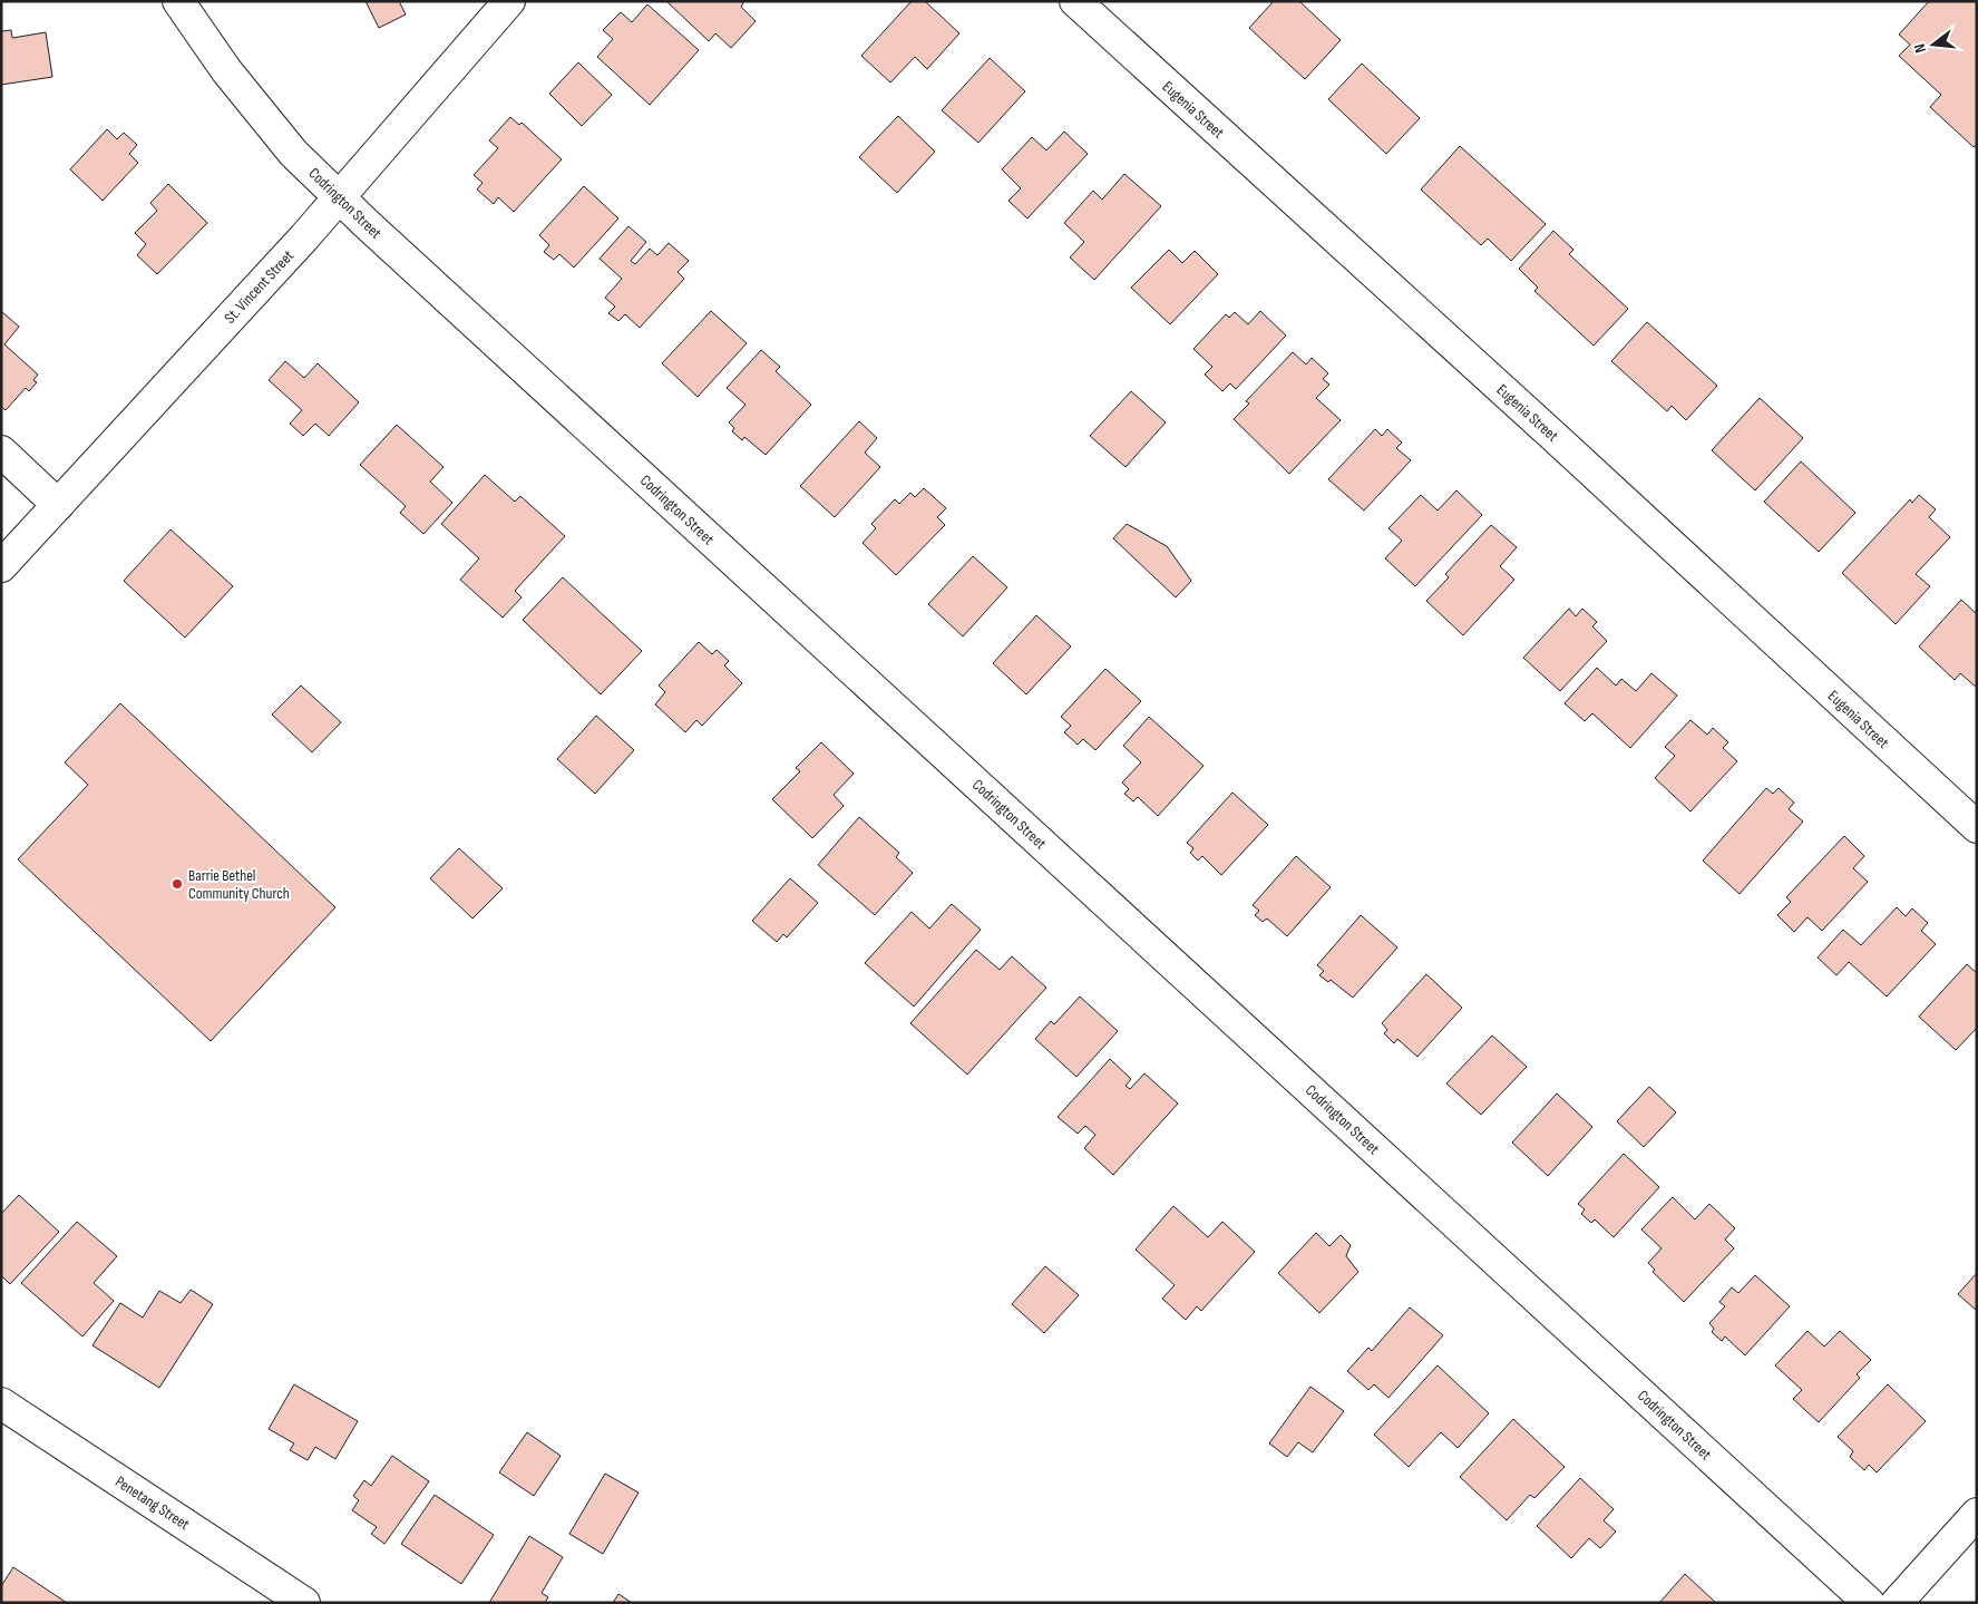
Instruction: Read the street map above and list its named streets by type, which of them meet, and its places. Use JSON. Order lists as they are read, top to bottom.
{
  "streets": {
    "street": [
      "Eugenia Street",
      "Codrington Street",
      "St. Vincent Street",
      "Penetang Street"
    ]
  },
  "crossings": [
    ["Codrington Street", "St. Vincent Street"]
  ],
  "places": ["Barrie Bethel Community Church"],
  "north": "left"
}
